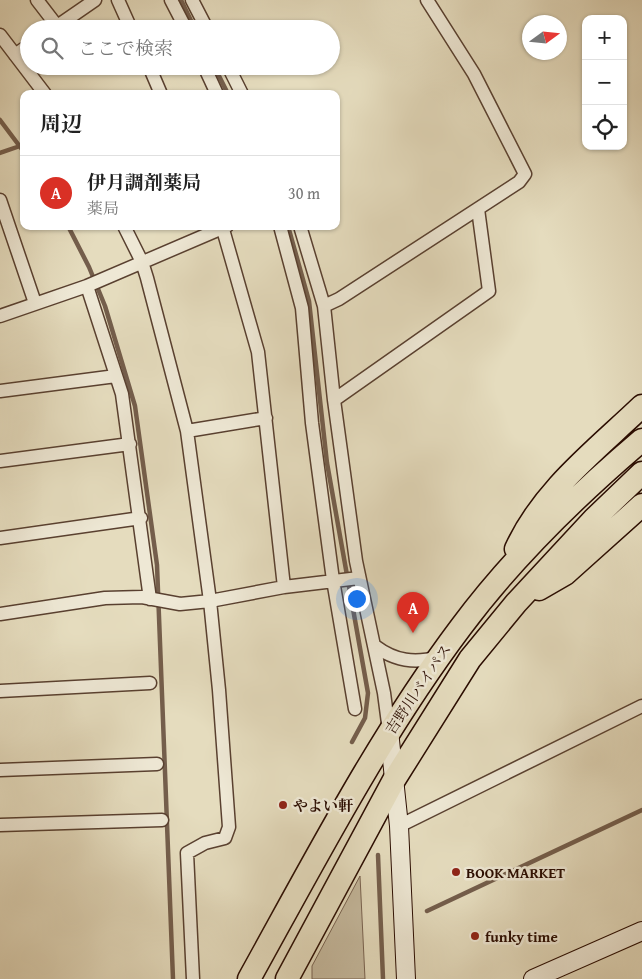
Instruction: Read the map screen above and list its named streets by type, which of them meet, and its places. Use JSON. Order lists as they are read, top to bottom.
{
  "streets": {
    "highway": ["吉野川バイパス"]
  },
  "places": ["やよい軒", "BOOK MARKET", "funky time"],
  "north": "right",
  "page": {
    "map_buttons": ["+", "−"],
    "search": "ここで検索",
    "heading": "周辺",
    "list": [
      {
        "mark": "A",
        "name": "伊月調剤薬局",
        "note": "薬局",
        "value": "30 m"
      }
    ],
    "pins": "A"
  }
}
